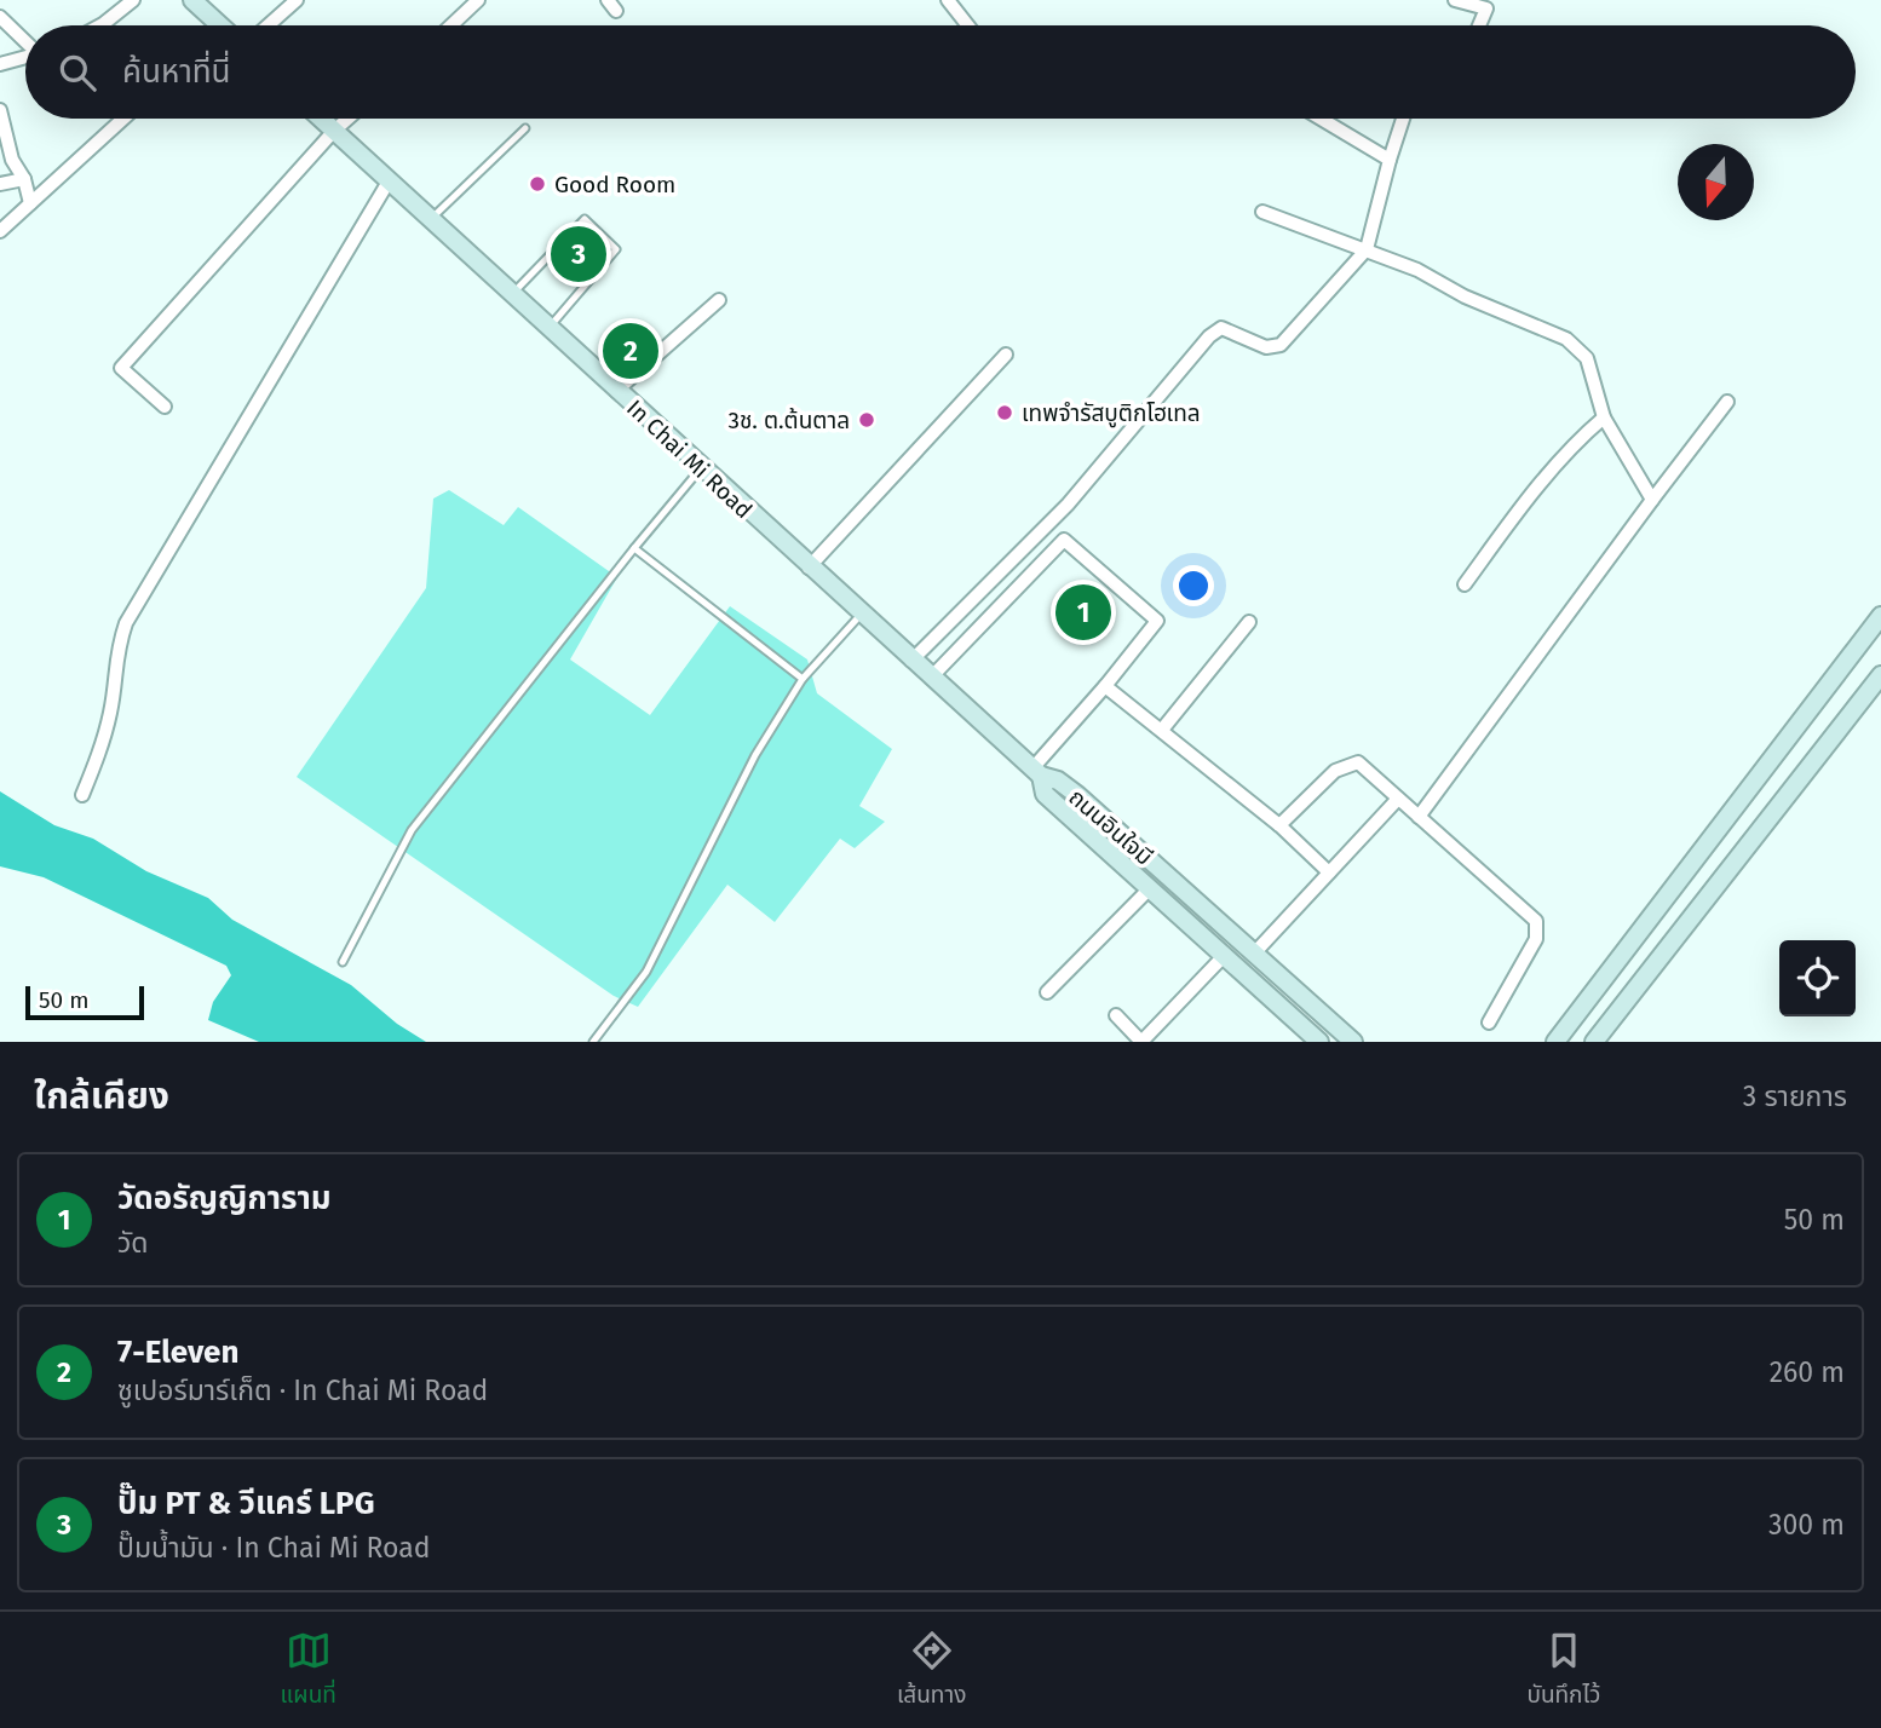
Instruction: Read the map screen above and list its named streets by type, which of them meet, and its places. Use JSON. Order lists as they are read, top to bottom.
{
  "streets": {
    "main road": ["In Chai Mi Road", "ถนนอินใจมี"]
  },
  "crossings": [
    ["In Chai Mi Road", "ถนนอินใจมี"]
  ],
  "places": ["Good Room", "เทพจำรัสบูติกโฮเทล", "3ช. ต.ต้นตาล"],
  "scale_bar": "50 m",
  "north": "bottom",
  "page": {
    "search": "ค้นหาที่นี่",
    "pins": ["3", "2", "1"],
    "scale": "50 m",
    "heading": ["ใกล้เคียง", "3 รายการ"],
    "list": [
      {
        "mark": "1",
        "name": "วัดอรัญญิการาม",
        "note": "วัด",
        "value": "50 m"
      },
      {
        "mark": "2",
        "name": "7-Eleven",
        "note": "ซูเปอร์มาร์เก็ต · In Chai Mi Road",
        "value": "260 m"
      },
      {
        "mark": "3",
        "name": "ปั๊ม PT & วีแคร์ LPG",
        "note": "ปั๊มน้ำมัน · In Chai Mi Road",
        "value": "300 m"
      }
    ],
    "nav": ["แผนที่", "เส้นทาง", "บันทึกไว้"]
  }
}
